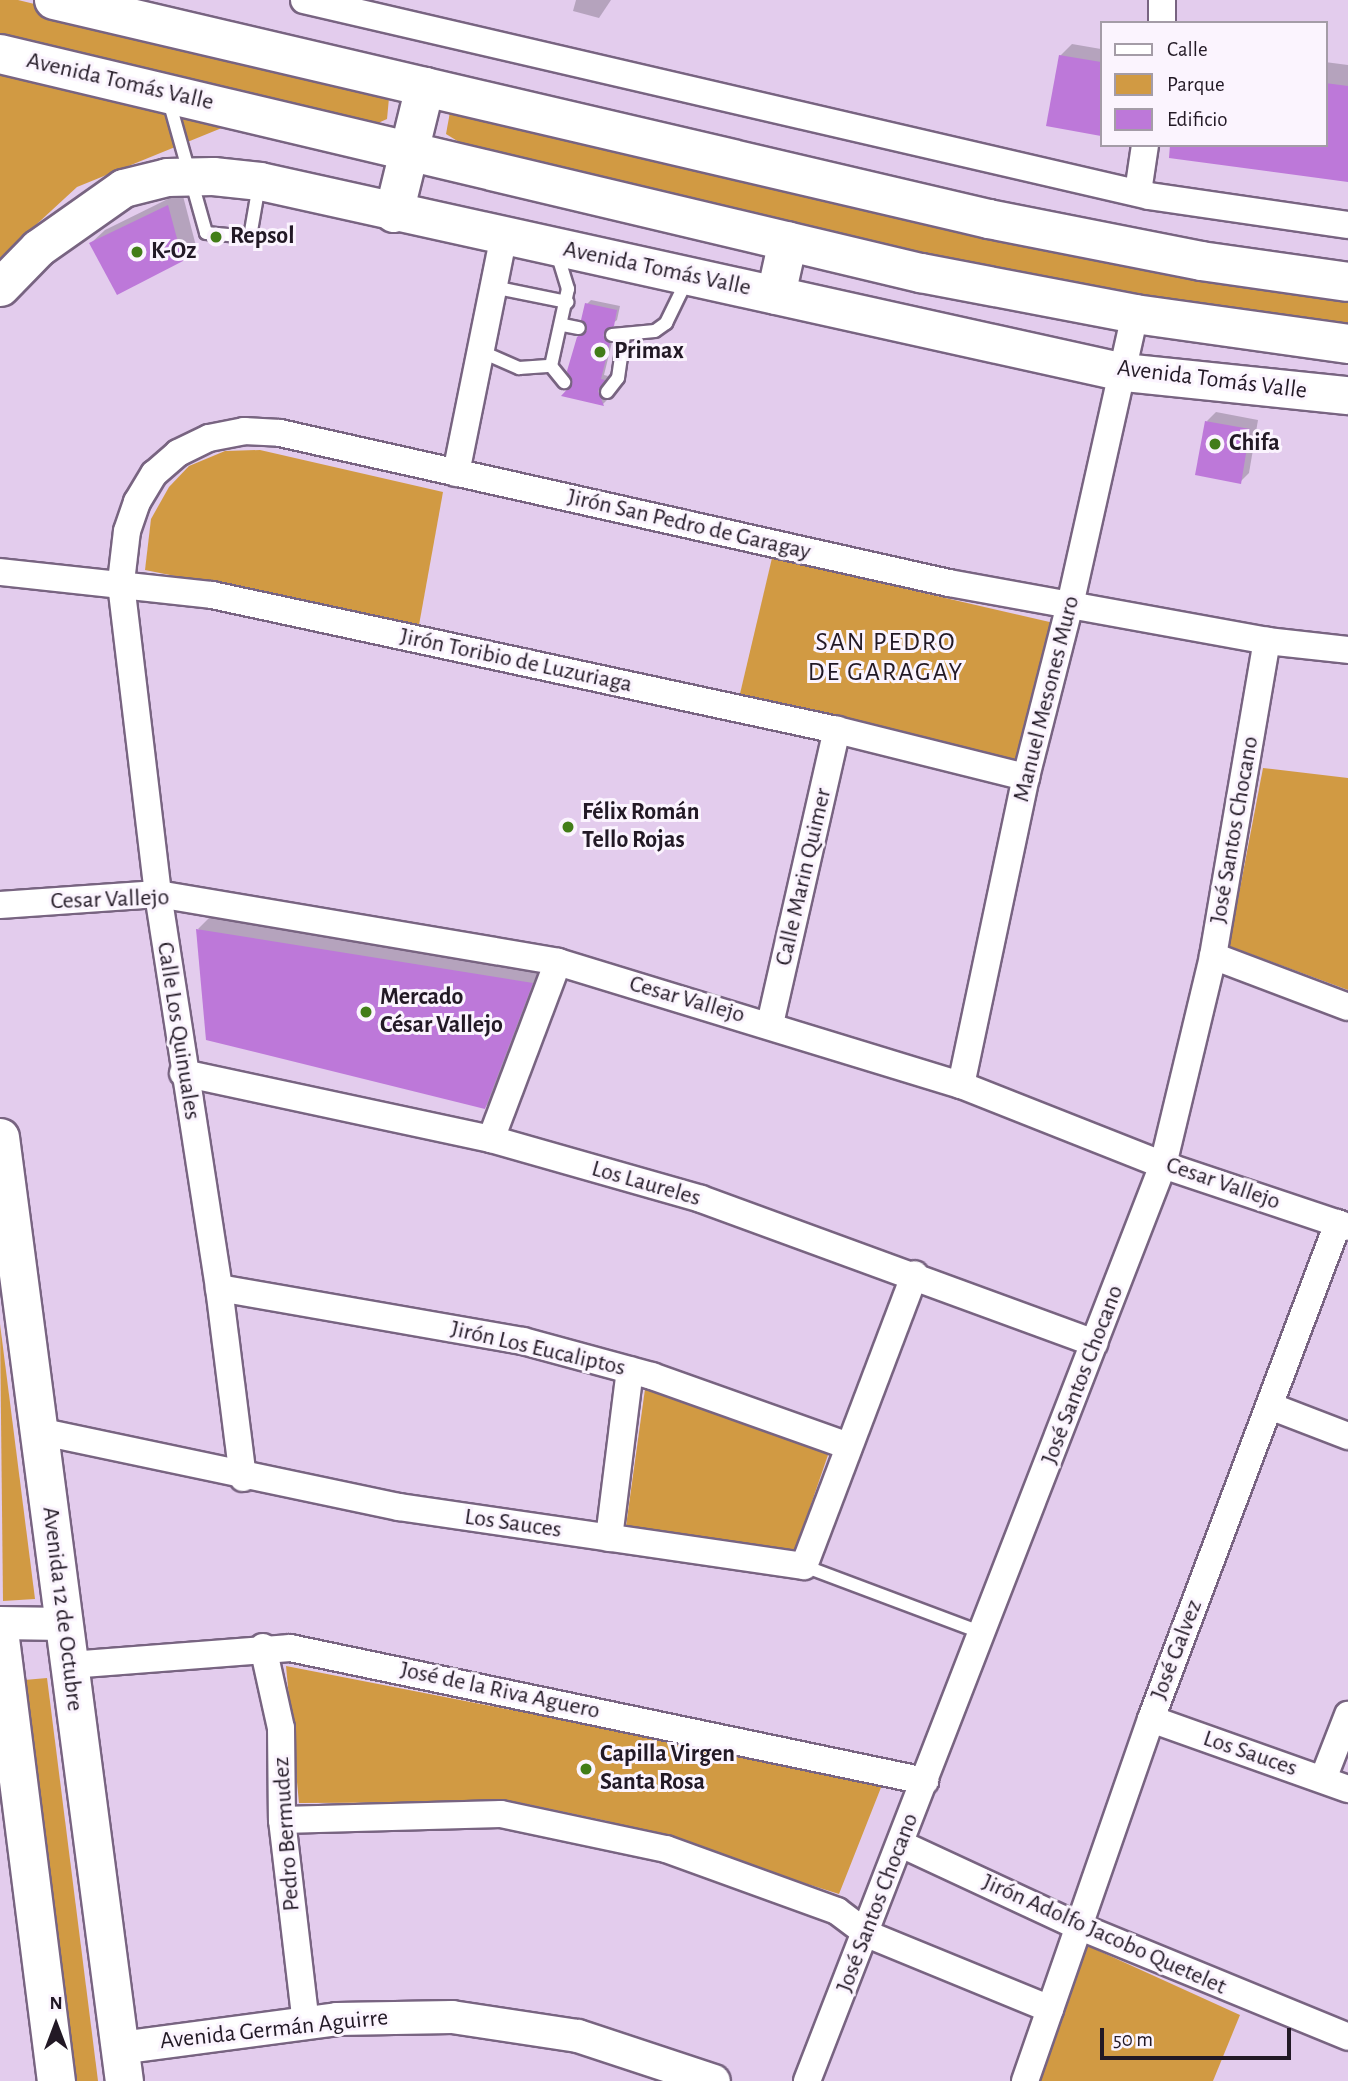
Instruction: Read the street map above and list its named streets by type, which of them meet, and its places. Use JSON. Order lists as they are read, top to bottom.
{
  "streets": {
    "main road": ["Avenida Tomás Valle", "Avenida 12 de Octubre"],
    "street": [
      "Jirón San Pedro de Garagay",
      "Jirón Toribio de Luzuriaga",
      "Manuel Mesones Muro",
      "José Santos Chocano",
      "Calle Marin Quimer",
      "Cesar Vallejo",
      "Calle Los Quinuales",
      "Los Laureles",
      "Jirón Los Eucaliptos",
      "Los Sauces",
      "José Galvez",
      "José de la Riva Aguero",
      "Pedro Bermudez",
      "Jirón Adolfo Jacobo Quetelet",
      "Avenida Germán Aguirre"
    ]
  },
  "crossings": [
    ["Avenida Tomás Valle", "Manuel Mesones Muro"],
    ["Jirón San Pedro de Garagay", "Jirón Toribio de Luzuriaga"],
    ["Jirón San Pedro de Garagay", "Manuel Mesones Muro"],
    ["Jirón San Pedro de Garagay", "José Santos Chocano"],
    ["Jirón San Pedro de Garagay", "Calle Los Quinuales"],
    ["Jirón Toribio de Luzuriaga", "Manuel Mesones Muro"],
    ["Jirón Toribio de Luzuriaga", "Calle Marin Quimer"],
    ["Jirón Toribio de Luzuriaga", "Calle Los Quinuales"],
    ["Manuel Mesones Muro", "Cesar Vallejo"],
    ["José Santos Chocano", "Cesar Vallejo"],
    ["José Santos Chocano", "Los Laureles"],
    ["José Santos Chocano", "Los Sauces"],
    ["José Santos Chocano", "José de la Riva Aguero"],
    ["José Santos Chocano", "Jirón Adolfo Jacobo Quetelet"],
    ["Calle Marin Quimer", "Cesar Vallejo"],
    ["Cesar Vallejo", "Calle Los Quinuales"],
    ["Cesar Vallejo", "José Galvez"],
    ["Calle Los Quinuales", "Los Laureles"],
    ["Calle Los Quinuales", "Jirón Los Eucaliptos"],
    ["Calle Los Quinuales", "Los Sauces"],
    ["Los Sauces", "Avenida 12 de Octubre"],
    ["Los Sauces", "José Galvez"],
    ["Avenida 12 de Octubre", "José de la Riva Aguero"],
    ["Avenida 12 de Octubre", "Avenida Germán Aguirre"],
    ["José Galvez", "Jirón Adolfo Jacobo Quetelet"],
    ["José de la Riva Aguero", "Pedro Bermudez"],
    ["Pedro Bermudez", "Avenida Germán Aguirre"]
  ],
  "districts": ["SAN PEDRO DE GARAGAY"],
  "places": [
    "Repsol",
    "K-Oz",
    "Primax",
    "Chifa",
    "Félix Román Tello Rojas",
    "Mercado César Vallejo",
    "Capilla Virgen Santa Rosa"
  ],
  "legend": ["Calle", "Parque", "Edificio"],
  "scale_bar": "50 m",
  "north": "top"
}
